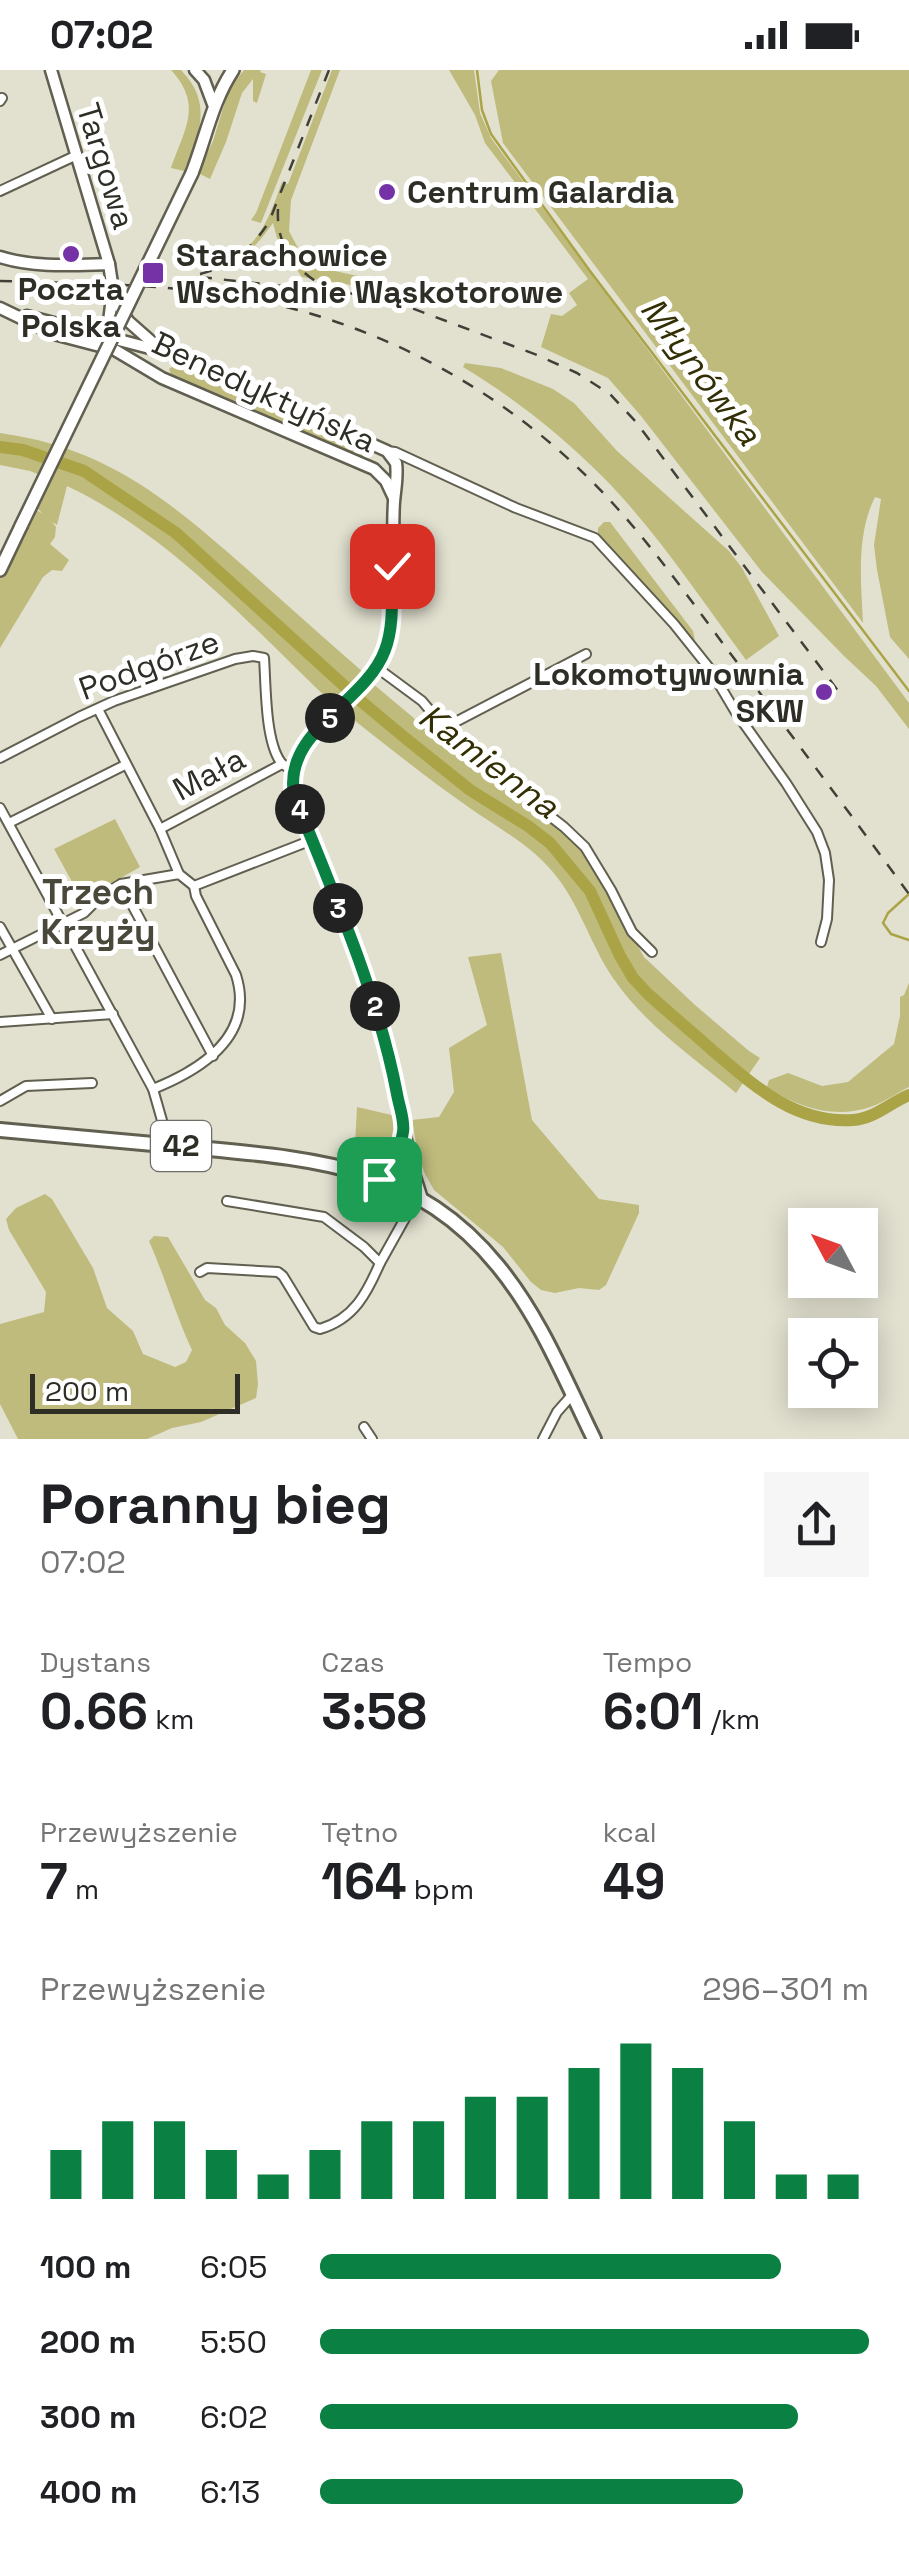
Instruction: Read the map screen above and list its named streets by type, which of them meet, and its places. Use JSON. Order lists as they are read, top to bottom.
{
  "streets": {
    "main road": ["42"],
    "street": [
      "Targowa",
      "Benedyktyńska",
      "Podgórze",
      "Mała"
    ]
  },
  "crossings": [
    ["Targowa", "Benedyktyńska"],
    ["Benedyktyńska", "Podgórze"],
    ["Benedyktyńska", "Mała"],
    ["Podgórze", "Mała"]
  ],
  "districts": ["Trzech Krzyży"],
  "water": ["Młynówka", "Kamienna"],
  "places": {
    "other": ["Centrum Galardia", "Poczta Polska", "Lokomotywownia SKW"],
    "transit": ["Starachowice Wschodnie Wąskotorowe"]
  },
  "scale_bar": "200 m",
  "north": "top left",
  "page": {
    "status": "07:02",
    "pins": [
      "5",
      "4",
      "3",
      "2"
    ],
    "scale": "200 m",
    "heading": ["Poranny bieg", "07:02"],
    "stats": [
      ["Dystans", "0.66 km"],
      ["Czas", "3:58"],
      ["Tempo", "6:01 /km"],
      ["Przewyższenie", "7 m"],
      ["Tętno", "164 bpm"],
      ["kcal", "49"]
    ],
    "chart": ["Przewyższenie", "296–301 m"],
    "list": [
      {
        "name": "100 m",
        "note": "6:05"
      },
      {
        "name": "200 m",
        "note": "5:50"
      },
      {
        "name": "300 m",
        "note": "6:02"
      },
      {
        "name": "400 m",
        "note": "6:13"
      }
    ]
  }
}
